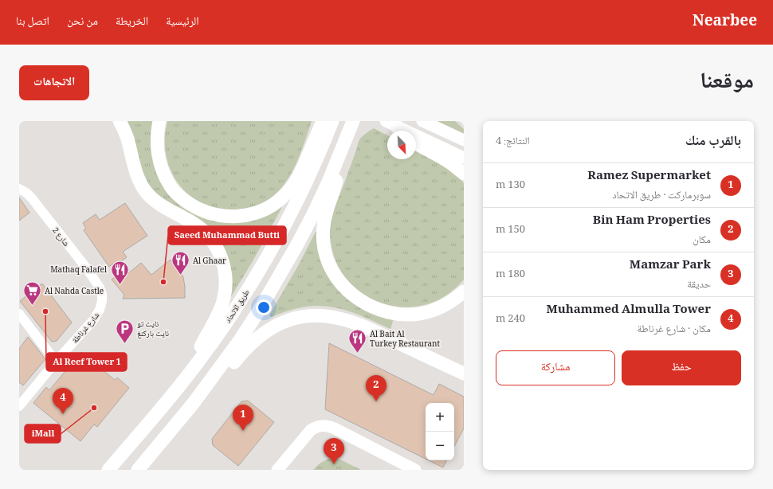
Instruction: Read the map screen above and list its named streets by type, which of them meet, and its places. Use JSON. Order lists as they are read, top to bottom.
{
  "streets": {
    "highway": ["طريق الاتحاد"],
    "street": ["شارع 2", "شارع غرناطة"]
  },
  "crossings": [
    ["شارع 2", "شارع غرناطة"]
  ],
  "places": {
    "restaurant": ["Al Ghaar", "Mathaq Falafel", "Al Bait Al Turkey Restaurant"],
    "other": ["Saeed Muhammad Butti", "Al Reef Tower 1", "iMall"],
    "supermarket": ["Al Nahda Castle"],
    "parking": ["نايت تو نايت باركنغ"]
  },
  "north": "bottom right",
  "page": {
    "header": "Nearbee",
    "nav": [
      "الرئيسية",
      "الخريطة",
      "من نحن",
      "اتصل بنا"
    ],
    "title": "موقعنا",
    "buttons": [
      "الاتجاهات",
      ["حفظ", "مشاركة"]
    ],
    "heading": ["بالقرب منك", "النتائج: 4"],
    "list": [
      {
        "mark": "1",
        "name": "Ramez Supermarket",
        "note": "سوبرماركت · طريق الاتحاد",
        "value": "130 m"
      },
      {
        "mark": "2",
        "name": "Bin Ham Properties",
        "note": "مكان",
        "value": "150 m"
      },
      {
        "mark": "3",
        "name": "Mamzar Park",
        "note": "حديقة",
        "value": "180 m"
      },
      {
        "mark": "4",
        "name": "Muhammed Almulla Tower",
        "note": "مكان · شارع غرناطة",
        "value": "240 m"
      }
    ],
    "pins": [
      "2",
      "4",
      "1",
      "3"
    ],
    "map_buttons": ["+", "−"]
  }
}
